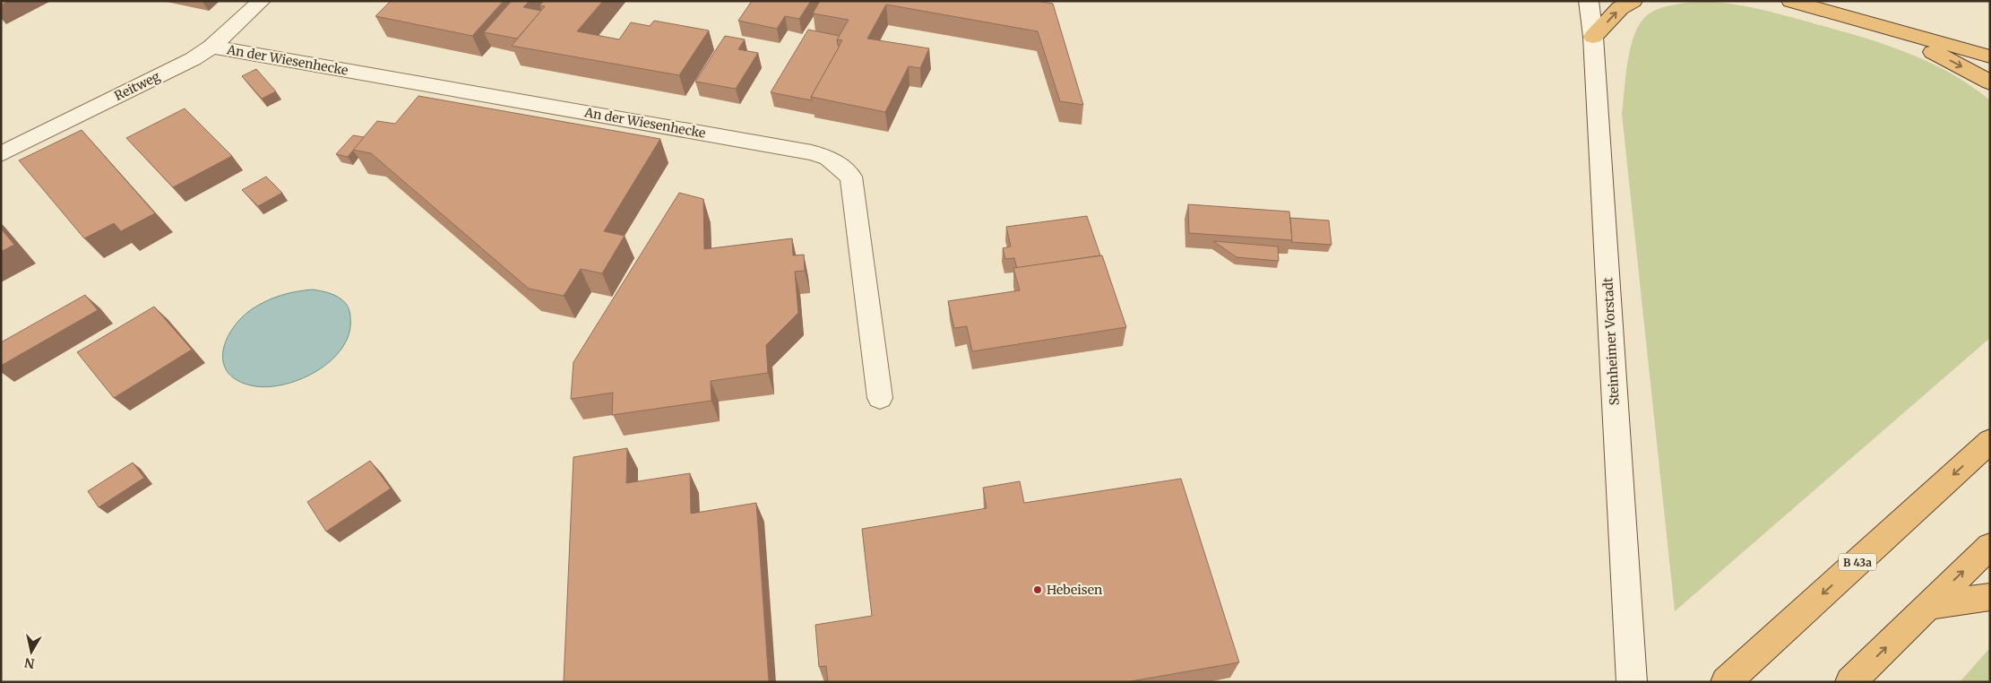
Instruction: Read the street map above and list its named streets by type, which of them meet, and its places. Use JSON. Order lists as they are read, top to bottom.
{
  "streets": {
    "highway": ["B 43a"],
    "street": ["An der Wiesenhecke", "Reitweg", "Steinheimer Vorstadt"]
  },
  "crossings": [
    ["An der Wiesenhecke", "Reitweg"]
  ],
  "places": ["Hebeisen"],
  "north": "bottom"
}
